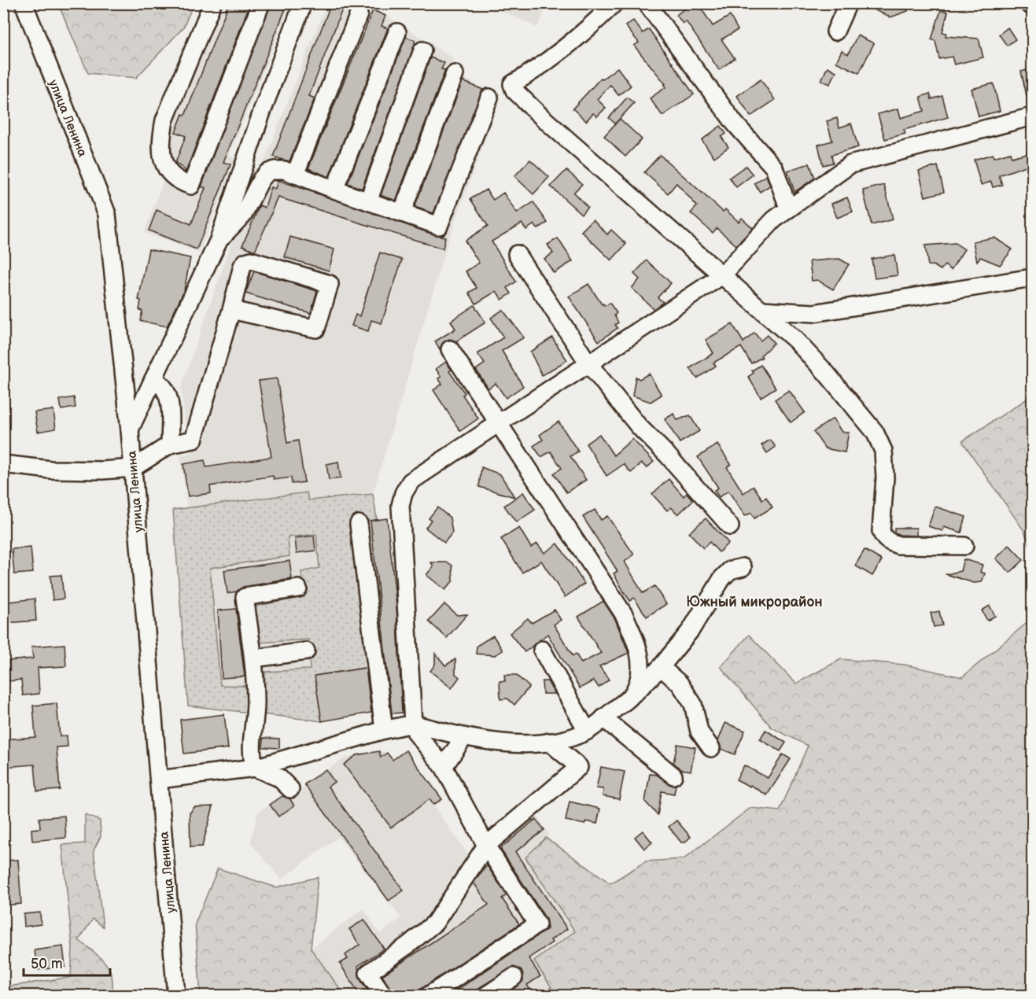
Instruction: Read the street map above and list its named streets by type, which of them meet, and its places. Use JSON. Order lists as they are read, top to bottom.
{
  "streets": {
    "street": ["улица Ленина"]
  },
  "districts": ["Южный микрорайон"],
  "scale_bar": "50 m"
}
